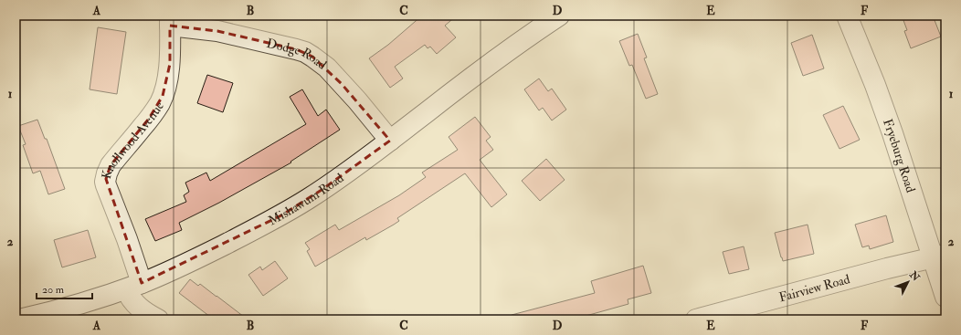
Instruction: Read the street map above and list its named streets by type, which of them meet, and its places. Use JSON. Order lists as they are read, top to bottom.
{
  "streets": {
    "street": [
      "Dodge Road",
      "Knollwood Avenue",
      "Fryeburg Road",
      "Mishawum Road",
      "Fairview Road"
    ]
  },
  "crossings": [
    ["Dodge Road", "Knollwood Avenue"],
    ["Dodge Road", "Mishawum Road"],
    ["Knollwood Avenue", "Mishawum Road"],
    ["Fryeburg Road", "Fairview Road"]
  ],
  "scale_bar": "20 m",
  "north": "top right",
  "grid": {
    "columns": [
      "A",
      "B",
      "C",
      "D",
      "E",
      "F"
    ],
    "rows": ["1", "2"]
  }
}
